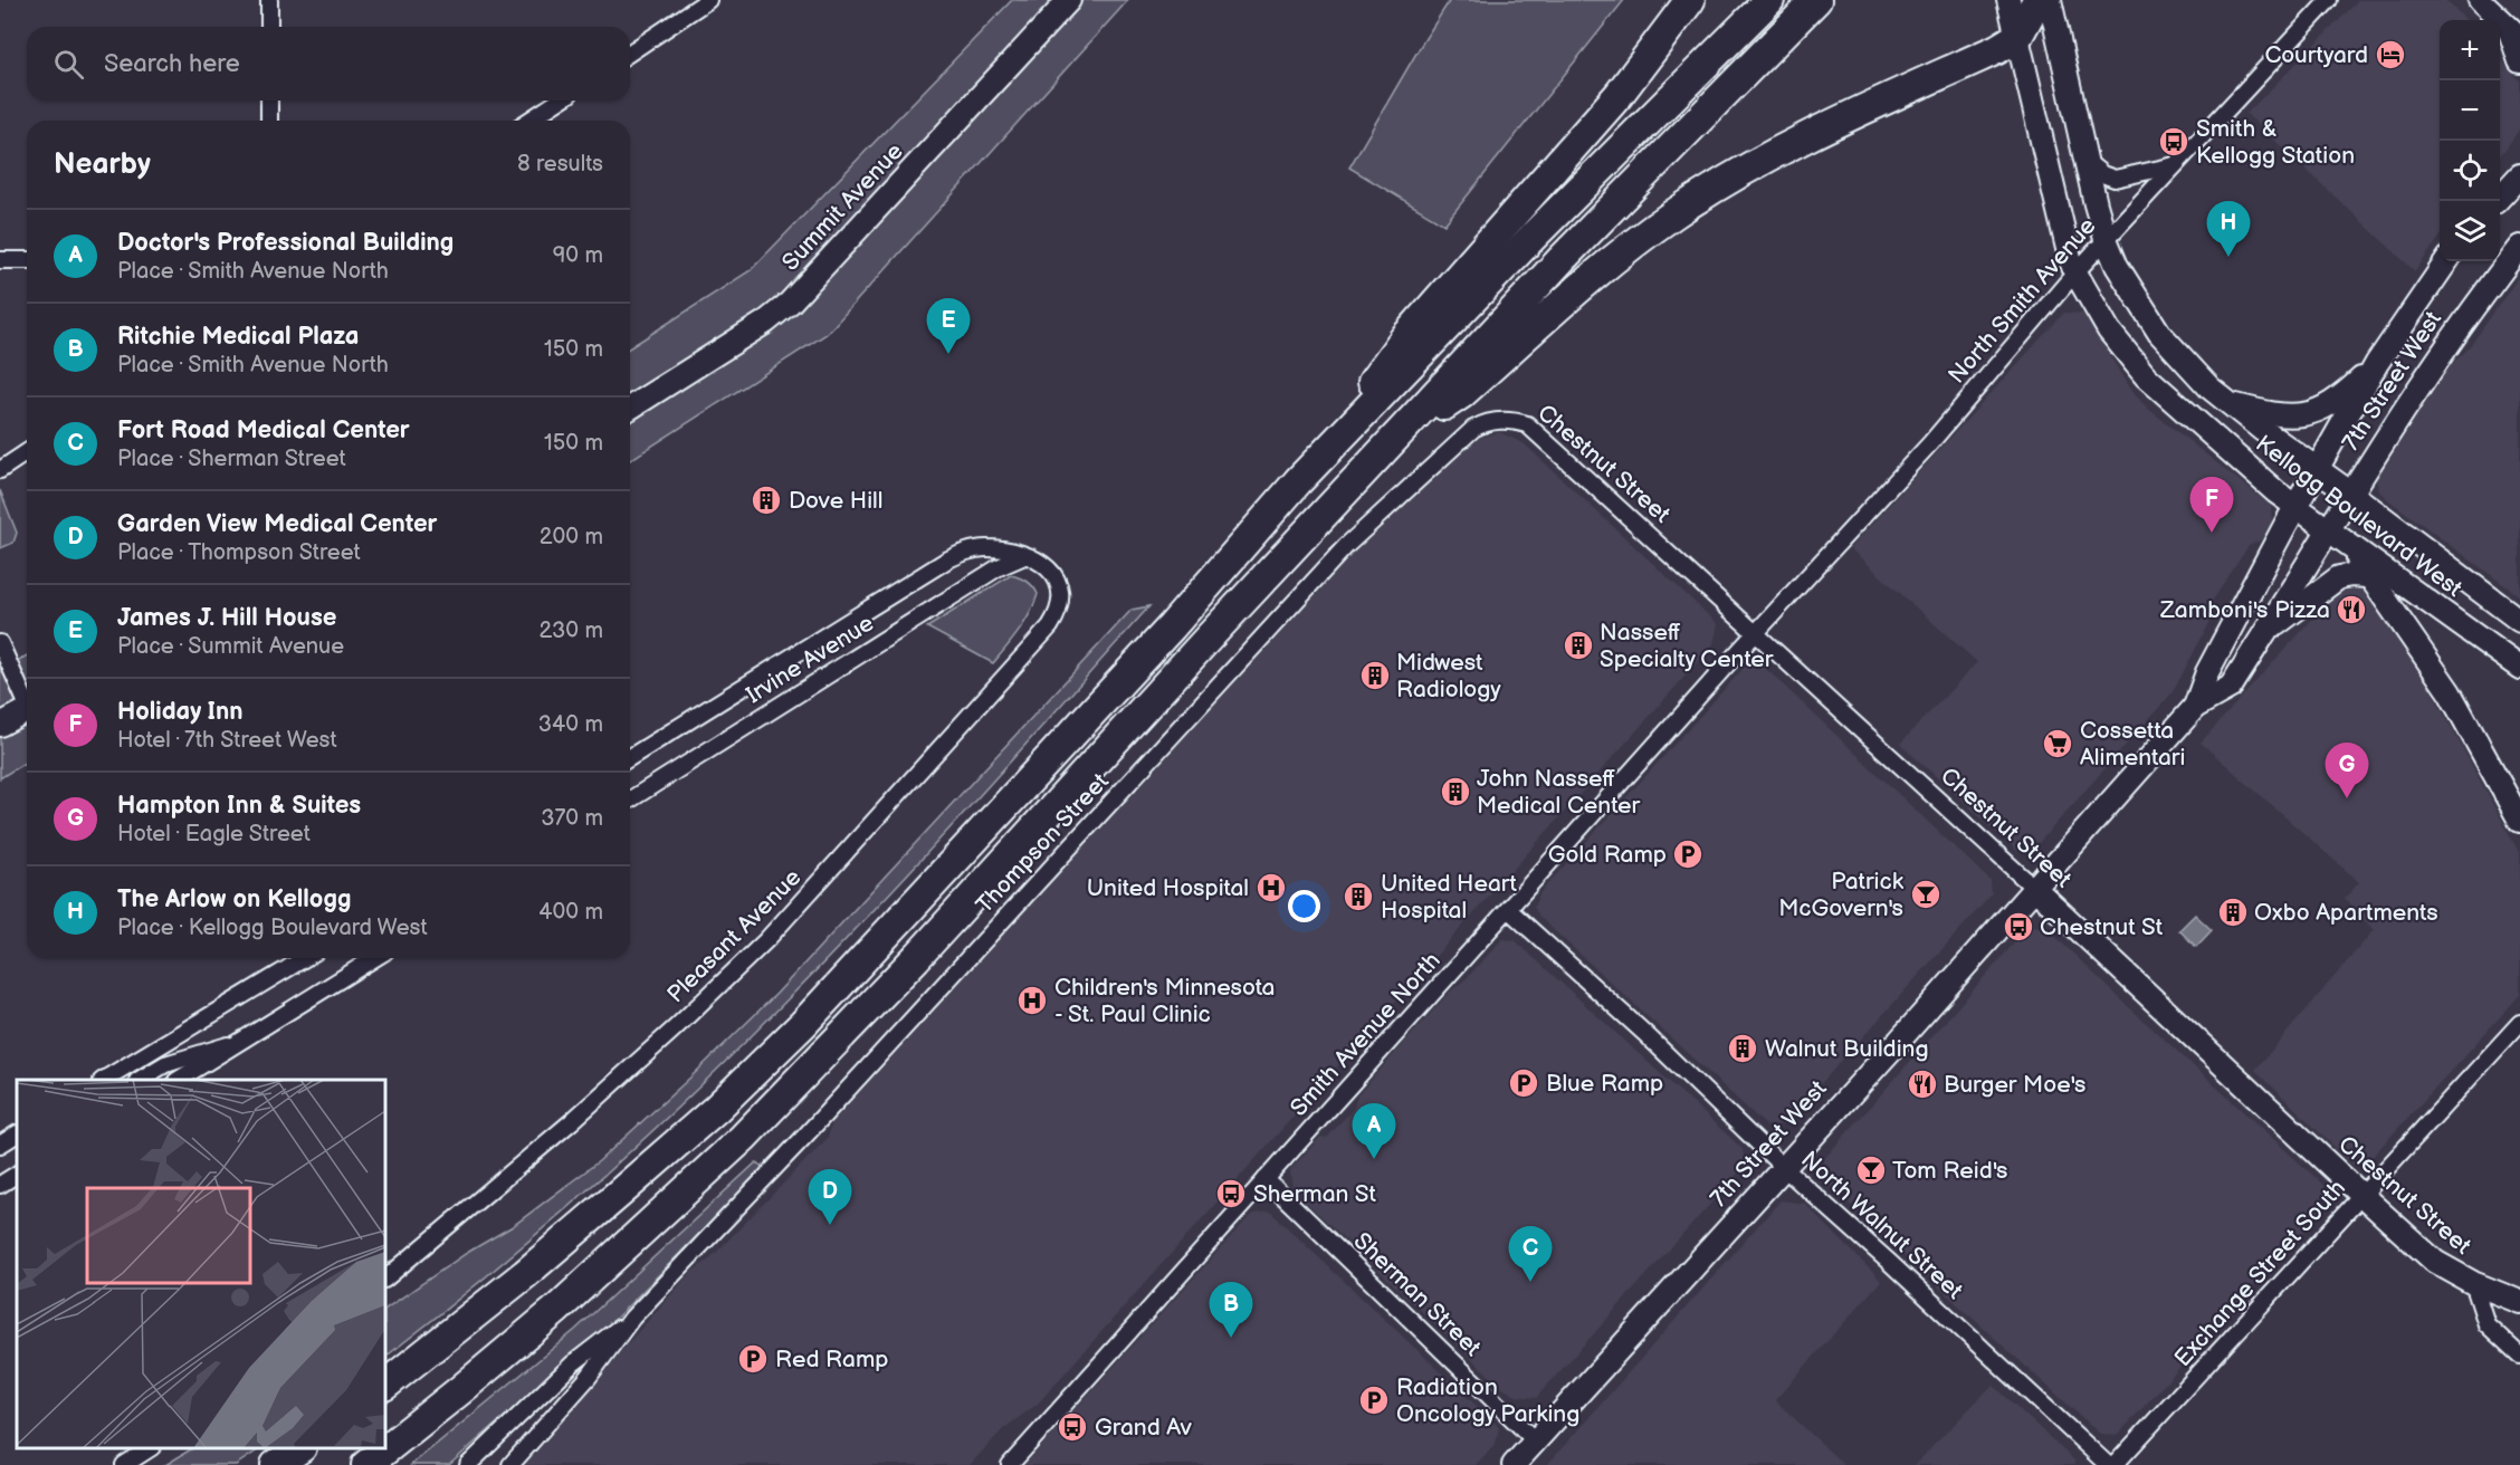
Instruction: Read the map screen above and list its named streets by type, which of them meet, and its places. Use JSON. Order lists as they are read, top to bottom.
{
  "streets": {
    "main road": [
      "Summit Avenue",
      "7th Street West",
      "Chestnut Street",
      "Kellogg Boulevard West"
    ],
    "street": [
      "North Smith Avenue",
      "Irvine Avenue",
      "Thompson Street",
      "Pleasant Avenue",
      "Smith Avenue North",
      "North Walnut Street",
      "Exchange Street South",
      "Sherman Street"
    ]
  },
  "crossings": [
    ["North Smith Avenue", "Chestnut Street"],
    ["North Smith Avenue", "Kellogg Boulevard West"],
    ["North Smith Avenue", "Smith Avenue North"],
    ["7th Street West", "Chestnut Street"],
    ["7th Street West", "Kellogg Boulevard West"],
    ["7th Street West", "North Walnut Street"],
    ["7th Street West", "Sherman Street"],
    ["Chestnut Street", "Thompson Street"],
    ["Chestnut Street", "Smith Avenue North"],
    ["Chestnut Street", "Exchange Street South"],
    ["Irvine Avenue", "Pleasant Avenue"],
    ["Smith Avenue North", "North Walnut Street"],
    ["Smith Avenue North", "Sherman Street"]
  ],
  "places": {
    "hotel": ["Courtyard"],
    "bus stop": [
      "Smith & Kellogg Station",
      "Chestnut St",
      "Sherman St",
      "Grand Av"
    ],
    "building": [
      "Dove Hill",
      "Nasseff Specialty Center",
      "Midwest Radiology",
      "John Nasseff Medical Center",
      "United Heart Hospital",
      "Oxbo Apartments",
      "Walnut Building"
    ],
    "restaurant": ["Zamboni's Pizza", "Burger Moe's"],
    "supermarket": ["Cossetta Alimentari"],
    "parking": [
      "Gold Ramp",
      "Blue Ramp",
      "Red Ramp",
      "Radiation Oncology Parking"
    ],
    "hospital": ["United Hospital", "Children's Minnesota - St. Paul Clinic"],
    "bar": ["Patrick McGovern's", "Tom Reid's"]
  },
  "page": {
    "map_buttons": ["+", "−"],
    "search": "Search here",
    "heading": ["Nearby", "8 results"],
    "pins": [
      "H",
      "E",
      "F",
      "G",
      "A",
      "D",
      "C",
      "B"
    ],
    "list": [
      {
        "mark": "A",
        "name": "Doctor's Professional Building",
        "note": "Place · Smith Avenue North",
        "value": "90 m"
      },
      {
        "mark": "B",
        "name": "Ritchie Medical Plaza",
        "note": "Place · Smith Avenue North",
        "value": "150 m"
      },
      {
        "mark": "C",
        "name": "Fort Road Medical Center",
        "note": "Place · Sherman Street",
        "value": "150 m"
      },
      {
        "mark": "D",
        "name": "Garden View Medical Center",
        "note": "Place · Thompson Street",
        "value": "200 m"
      },
      {
        "mark": "E",
        "name": "James J. Hill House",
        "note": "Place · Summit Avenue",
        "value": "230 m"
      },
      {
        "mark": "F",
        "name": "Holiday Inn",
        "note": "Hotel · 7th Street West",
        "value": "340 m"
      },
      {
        "mark": "G",
        "name": "Hampton Inn & Suites",
        "note": "Hotel · Eagle Street",
        "value": "370 m"
      },
      {
        "mark": "H",
        "name": "The Arlow on Kellogg",
        "note": "Place · Kellogg Boulevard West",
        "value": "400 m"
      }
    ]
  }
}
